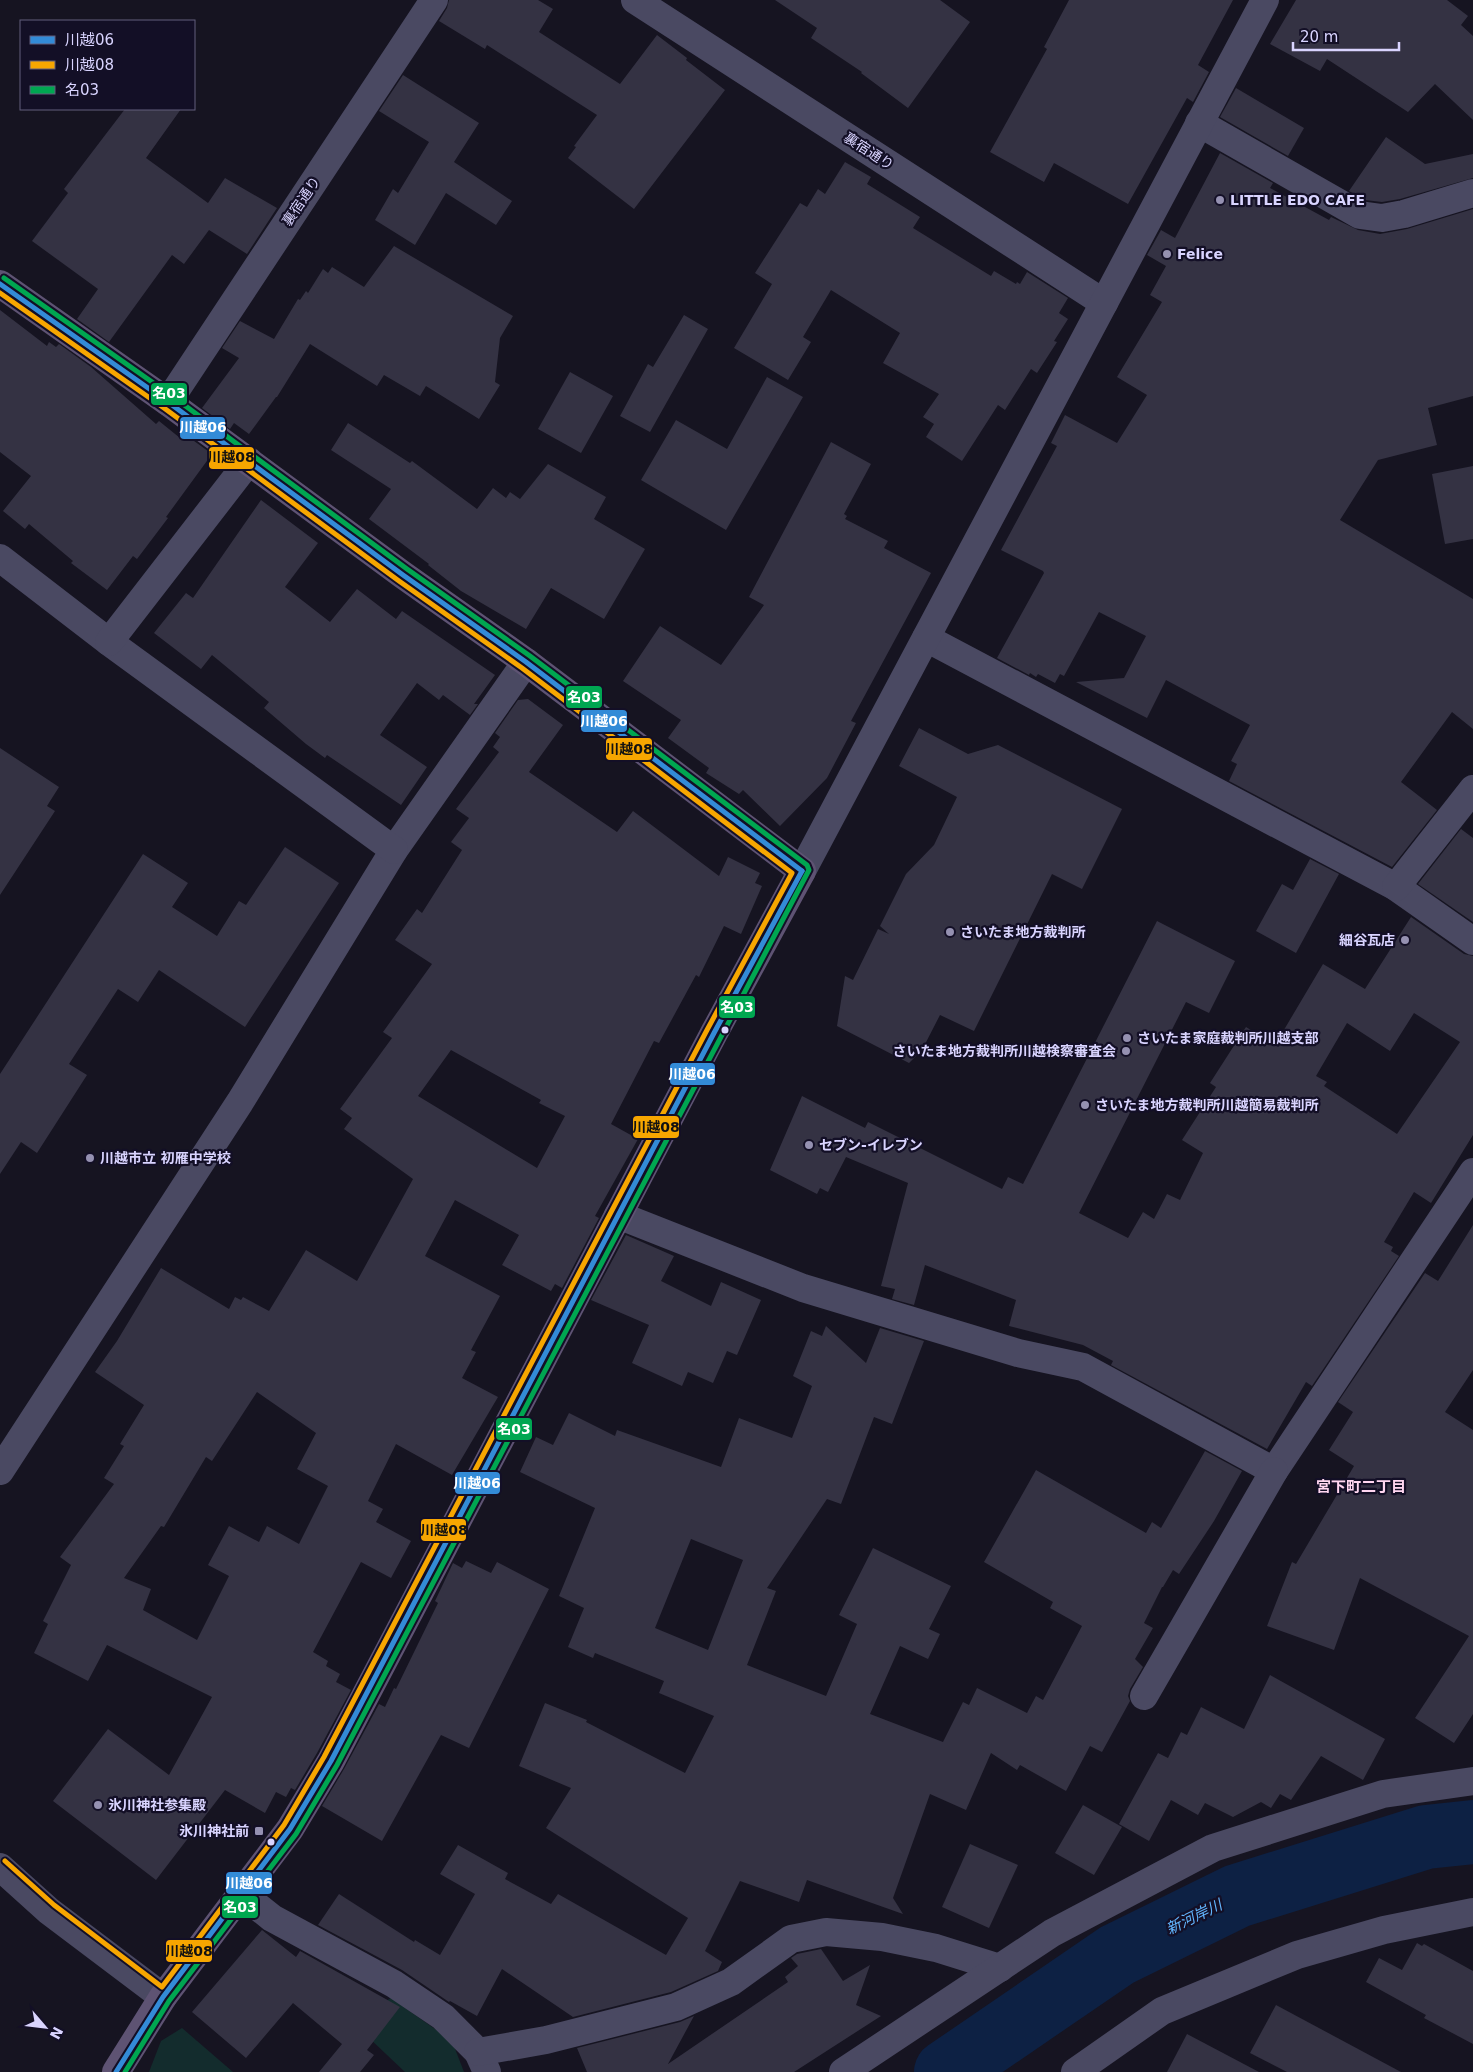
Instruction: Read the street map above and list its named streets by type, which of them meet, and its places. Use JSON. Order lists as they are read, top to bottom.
{
  "streets": {
    "street": ["裏宿通り"]
  },
  "districts": ["宮下町二丁目"],
  "water": ["新河岸川"],
  "places": {
    "other": [
      "LITTLE EDO CAFE",
      "Felice",
      "さいたま地方裁判所",
      "細谷瓦店",
      "さいたま家庭裁判所川越支部",
      "さいたま地方裁判所川越検察審査会",
      "さいたま地方裁判所川越簡易裁判所",
      "セブン-イレブン",
      "川越市立 初雁中学校",
      "氷川神社参集殿"
    ],
    "transit": ["氷川神社前"]
  },
  "lines": ["transit line 名03", "transit line 川越06", "transit line 川越08"],
  "legend": ["川越06", "川越08", "名03"],
  "scale_bar": "20 m",
  "north": "bottom right"
}
